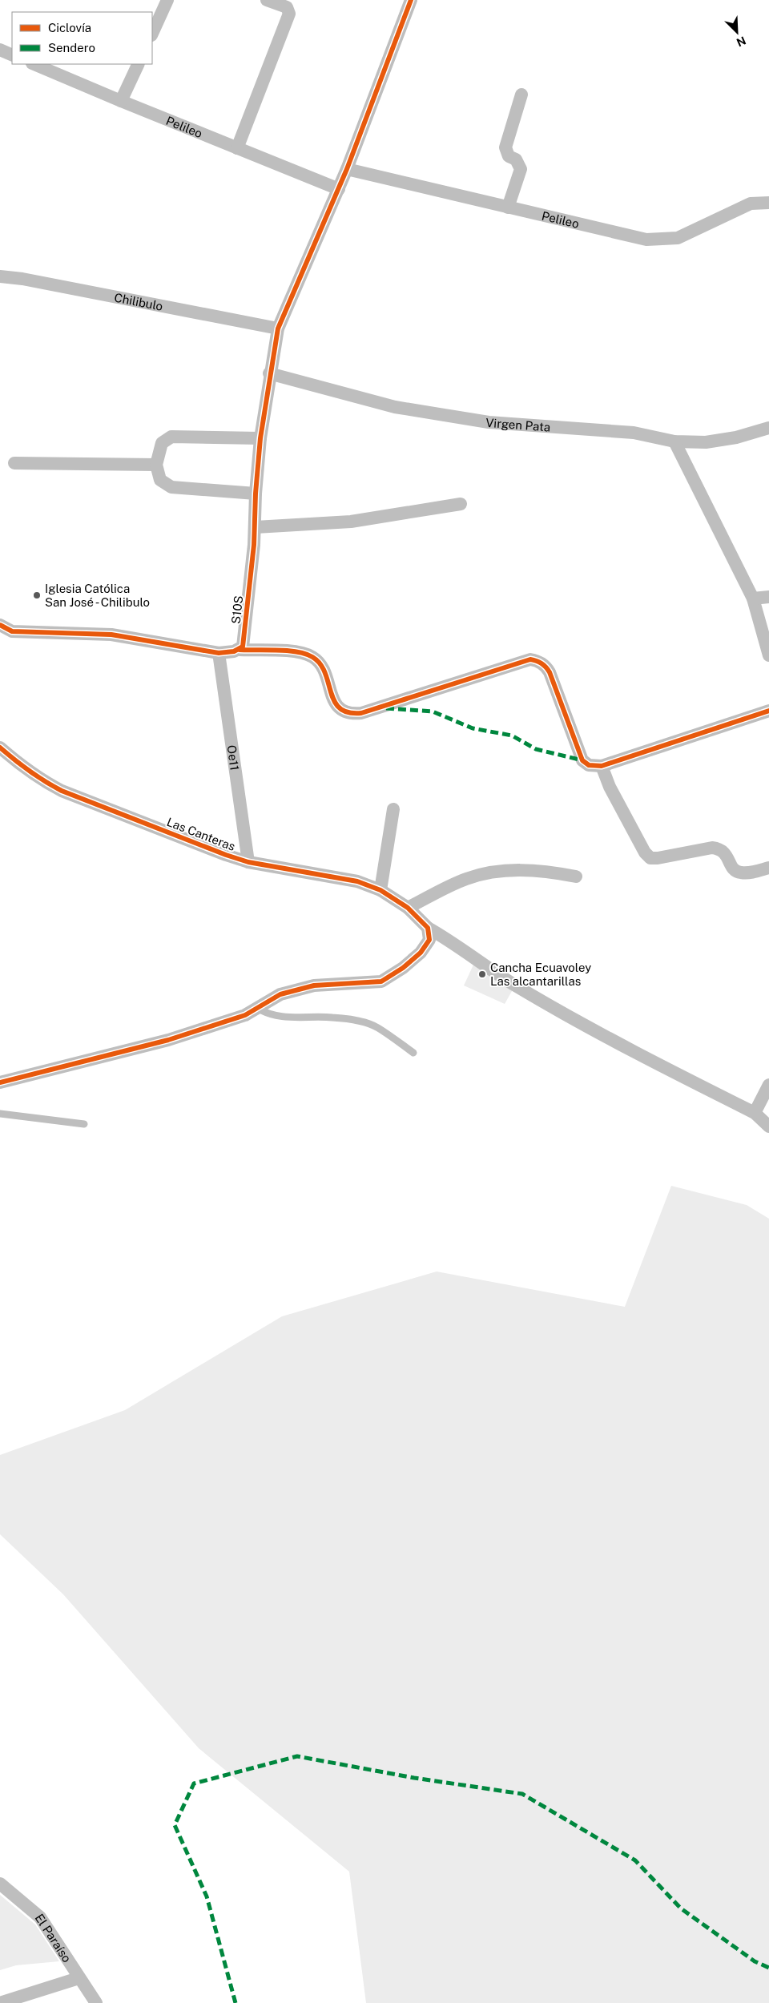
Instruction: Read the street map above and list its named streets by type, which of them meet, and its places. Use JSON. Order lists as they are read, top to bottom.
{
  "streets": {
    "street": [
      "Pelileo",
      "Chilibulo",
      "Virgen Pata",
      "S10S",
      "Oe11",
      "Las Canteras",
      "El Paraíso"
    ]
  },
  "crossings": [
    ["Pelileo", "S10S"],
    ["Chilibulo", "S10S"],
    ["Virgen Pata", "S10S"],
    ["Oe11", "Las Canteras"]
  ],
  "places": ["Iglesia Católica San José - Chilibulo", "Cancha Ecuavoley Las alcantarillas"],
  "legend": ["Ciclovía", "Sendero"],
  "north": "bottom right"
}
